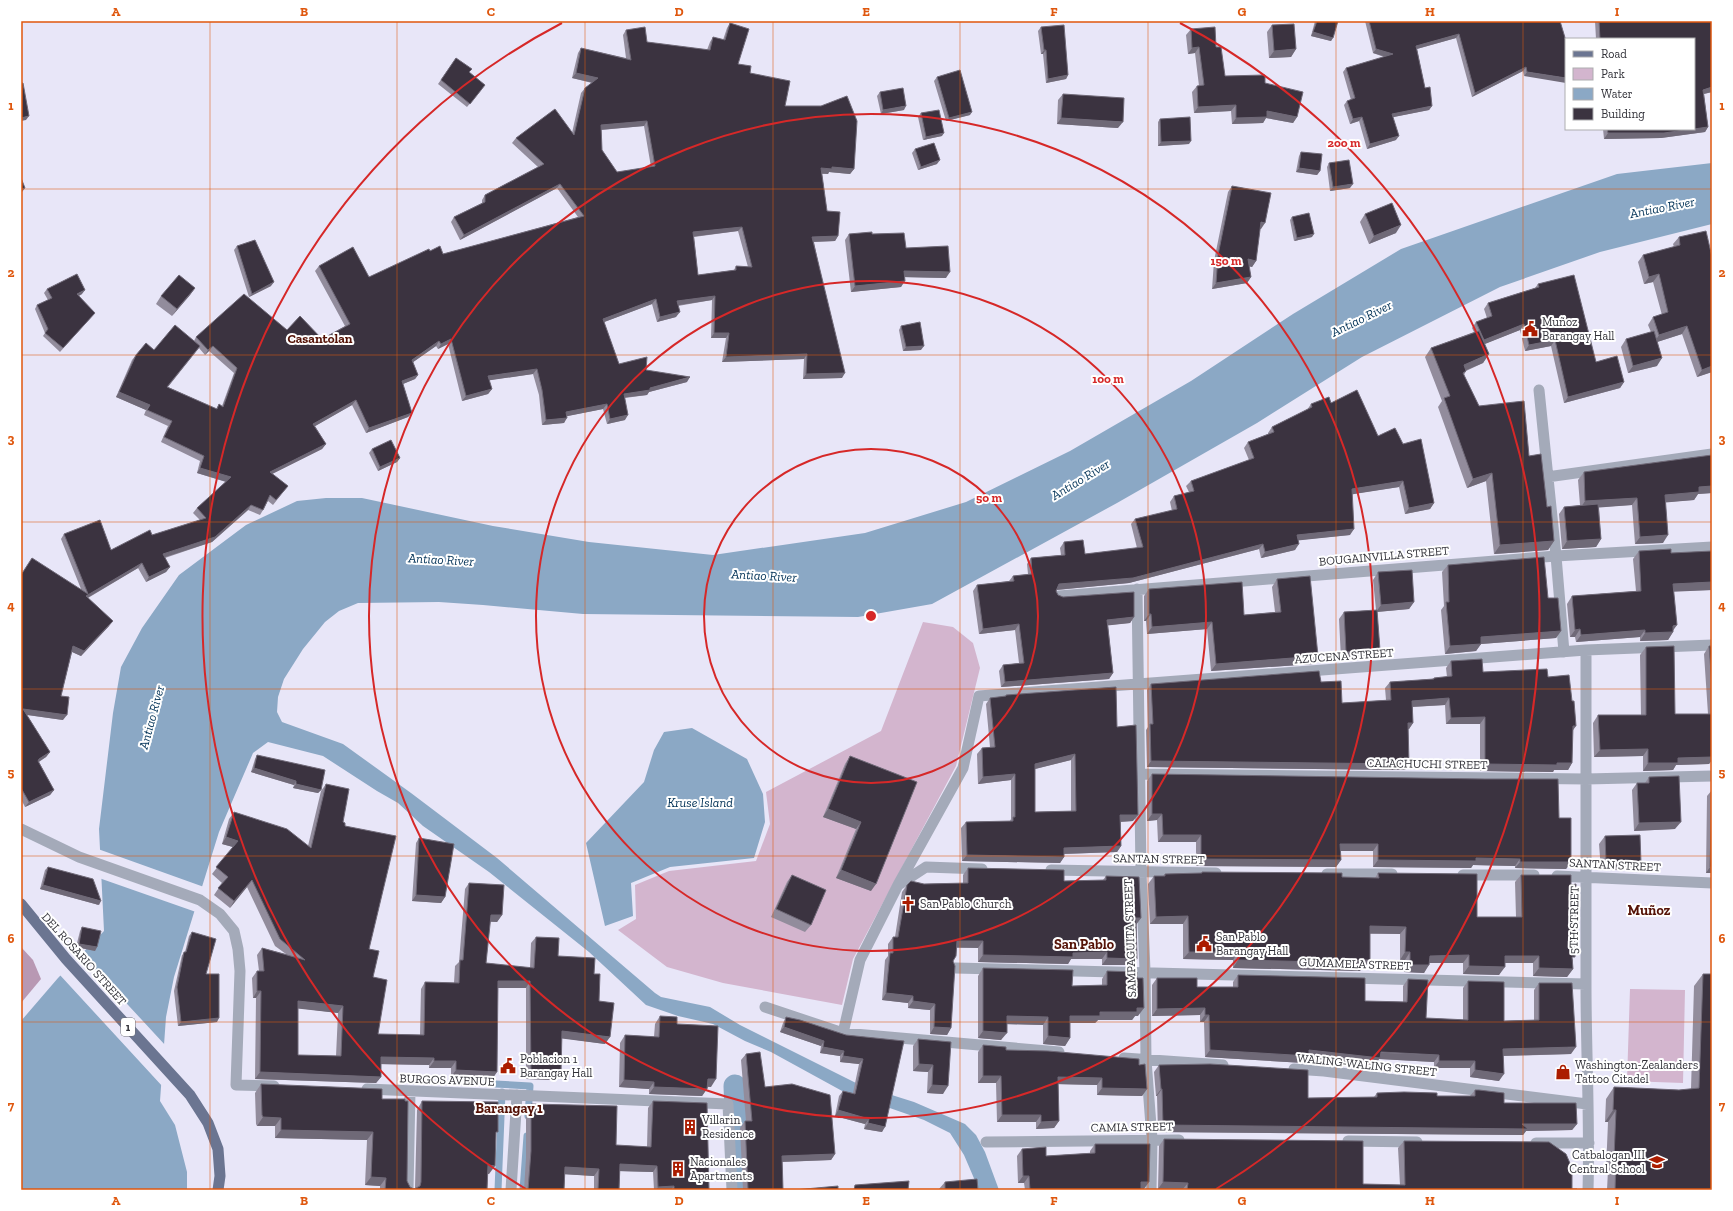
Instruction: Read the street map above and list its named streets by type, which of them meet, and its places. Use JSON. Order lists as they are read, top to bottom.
{
  "streets": {
    "main road": ["DEL ROSARIO STREET", "1"],
    "street": [
      "BOUGAINVILLA STREET",
      "AZUCENA STREET",
      "CALACHUCHI STREET",
      "SANTAN STREET",
      "5TH STREET",
      "SAMPAGUITA STREET",
      "GUMAMELA STREET",
      "WALING-WALING STREET",
      "BURGOS AVENUE",
      "CAMIA STREET"
    ]
  },
  "crossings": [
    ["BOUGAINVILLA STREET", "SAMPAGUITA STREET"],
    ["AZUCENA STREET", "5TH STREET"],
    ["AZUCENA STREET", "SAMPAGUITA STREET"],
    ["CALACHUCHI STREET", "5TH STREET"],
    ["CALACHUCHI STREET", "SAMPAGUITA STREET"],
    ["SANTAN STREET", "5TH STREET"],
    ["SANTAN STREET", "SAMPAGUITA STREET"],
    ["5TH STREET", "GUMAMELA STREET"],
    ["5TH STREET", "WALING-WALING STREET"],
    ["SAMPAGUITA STREET", "GUMAMELA STREET"],
    ["SAMPAGUITA STREET", "CAMIA STREET"]
  ],
  "districts": [
    "Casantolan",
    "Muñoz",
    "San Pablo",
    "Barangay 1"
  ],
  "water": ["Antiao River", "Kruse Island"],
  "places": {
    "public building": ["Muñoz Barangay Hall", "San Pablo Barangay Hall", "Poblacion 1 Barangay Hall"],
    "church": ["San Pablo Church"],
    "shop": ["Washington-Zealanders Tattoo Citadel"],
    "building": ["Villarin Residence", "Nacionales Apartments"],
    "school or university": ["Catbalogan III Central School"]
  },
  "legend": [
    "Road",
    "Park",
    "Water",
    "Building"
  ],
  "grid": {
    "columns": [
      "A",
      "B",
      "C",
      "D",
      "E",
      "F",
      "G",
      "H",
      "I"
    ],
    "rows": [
      "1",
      "2",
      "3",
      "4",
      "5",
      "6",
      "7"
    ]
  },
  "rings": [
    "200 m",
    "150 m",
    "100 m",
    "50 m"
  ]
}
